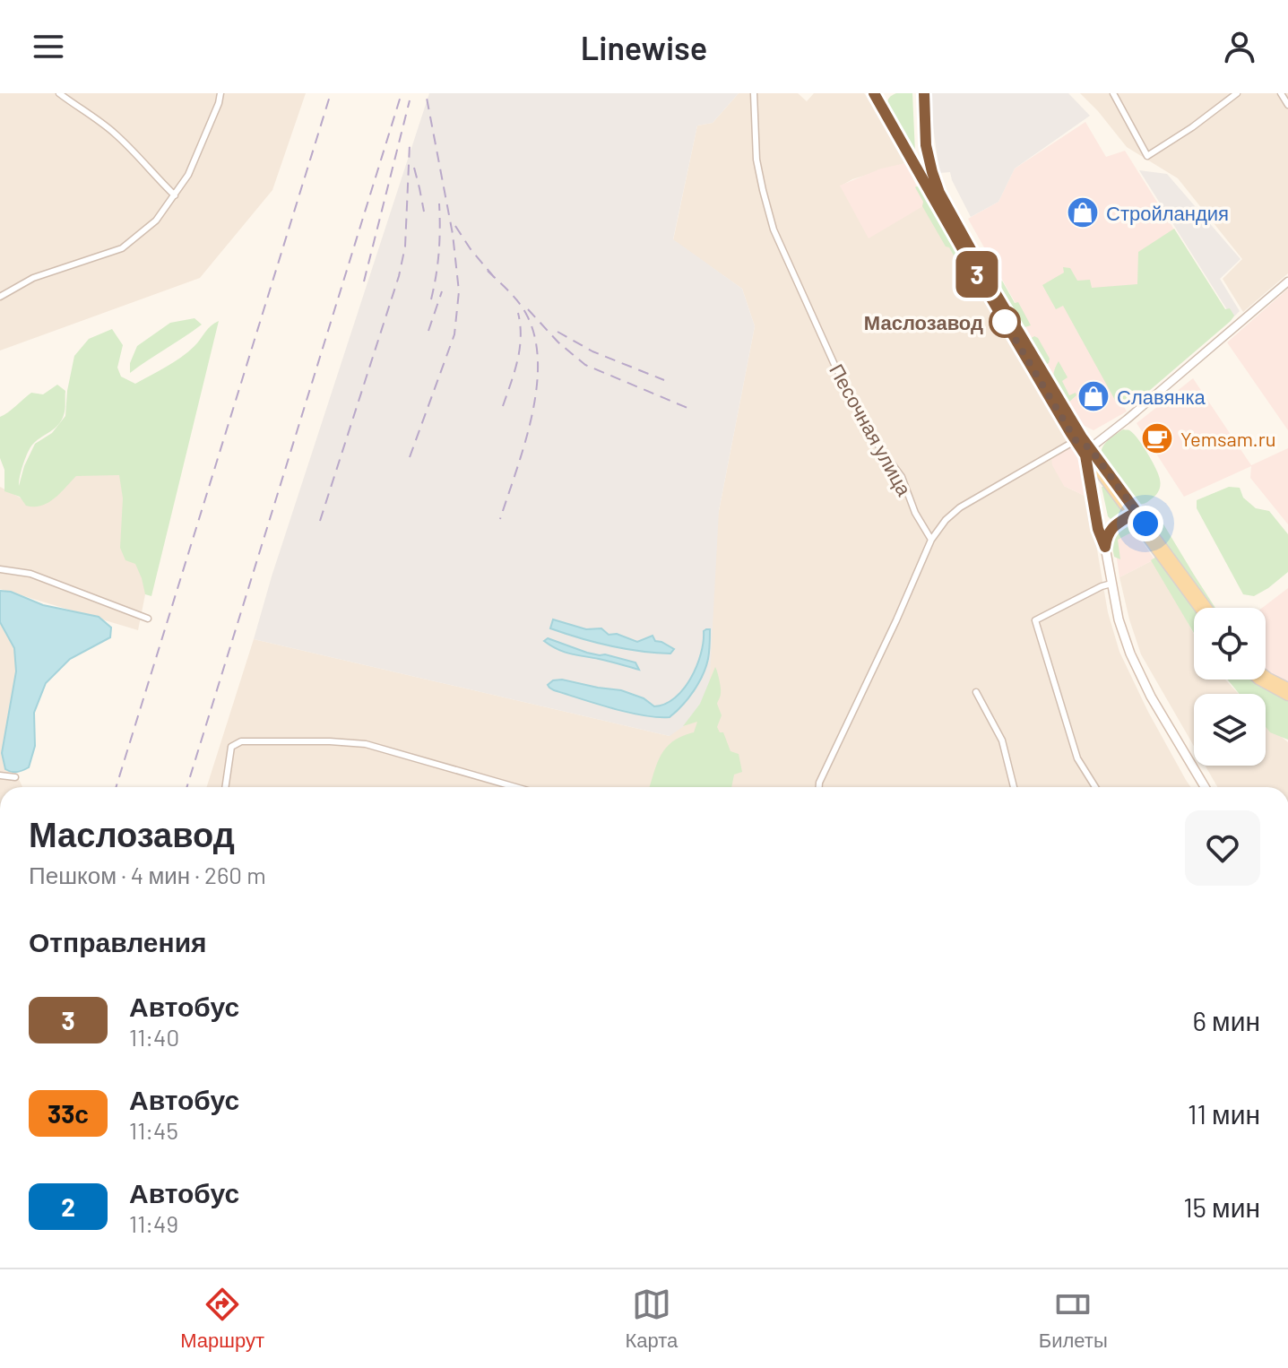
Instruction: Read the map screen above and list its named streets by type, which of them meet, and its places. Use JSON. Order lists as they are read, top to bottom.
{
  "streets": {
    "street": ["Песочная улица"]
  },
  "places": {
    "shop": ["Стройландия", "Славянка"],
    "other": ["Маслозавод"],
    "cafe": ["Yemsam.ru"]
  },
  "lines": ["bus line 3"],
  "page": {
    "header": "Linewise",
    "on_map": "3",
    "heading": [
      ["Маслозавод", "Пешком · 4 мин · 260 m"],
      "Отправления"
    ],
    "list": [
      {
        "mark": "3",
        "name": "Автобус",
        "note": "11:40",
        "value": "6 мин"
      },
      {
        "mark": "33с",
        "name": "Автобус",
        "note": "11:45",
        "value": "11 мин"
      },
      {
        "mark": "2",
        "name": "Автобус",
        "note": "11:49",
        "value": "15 мин"
      }
    ],
    "tabs": ["Маршрут", "Карта", "Билеты"]
  }
}
